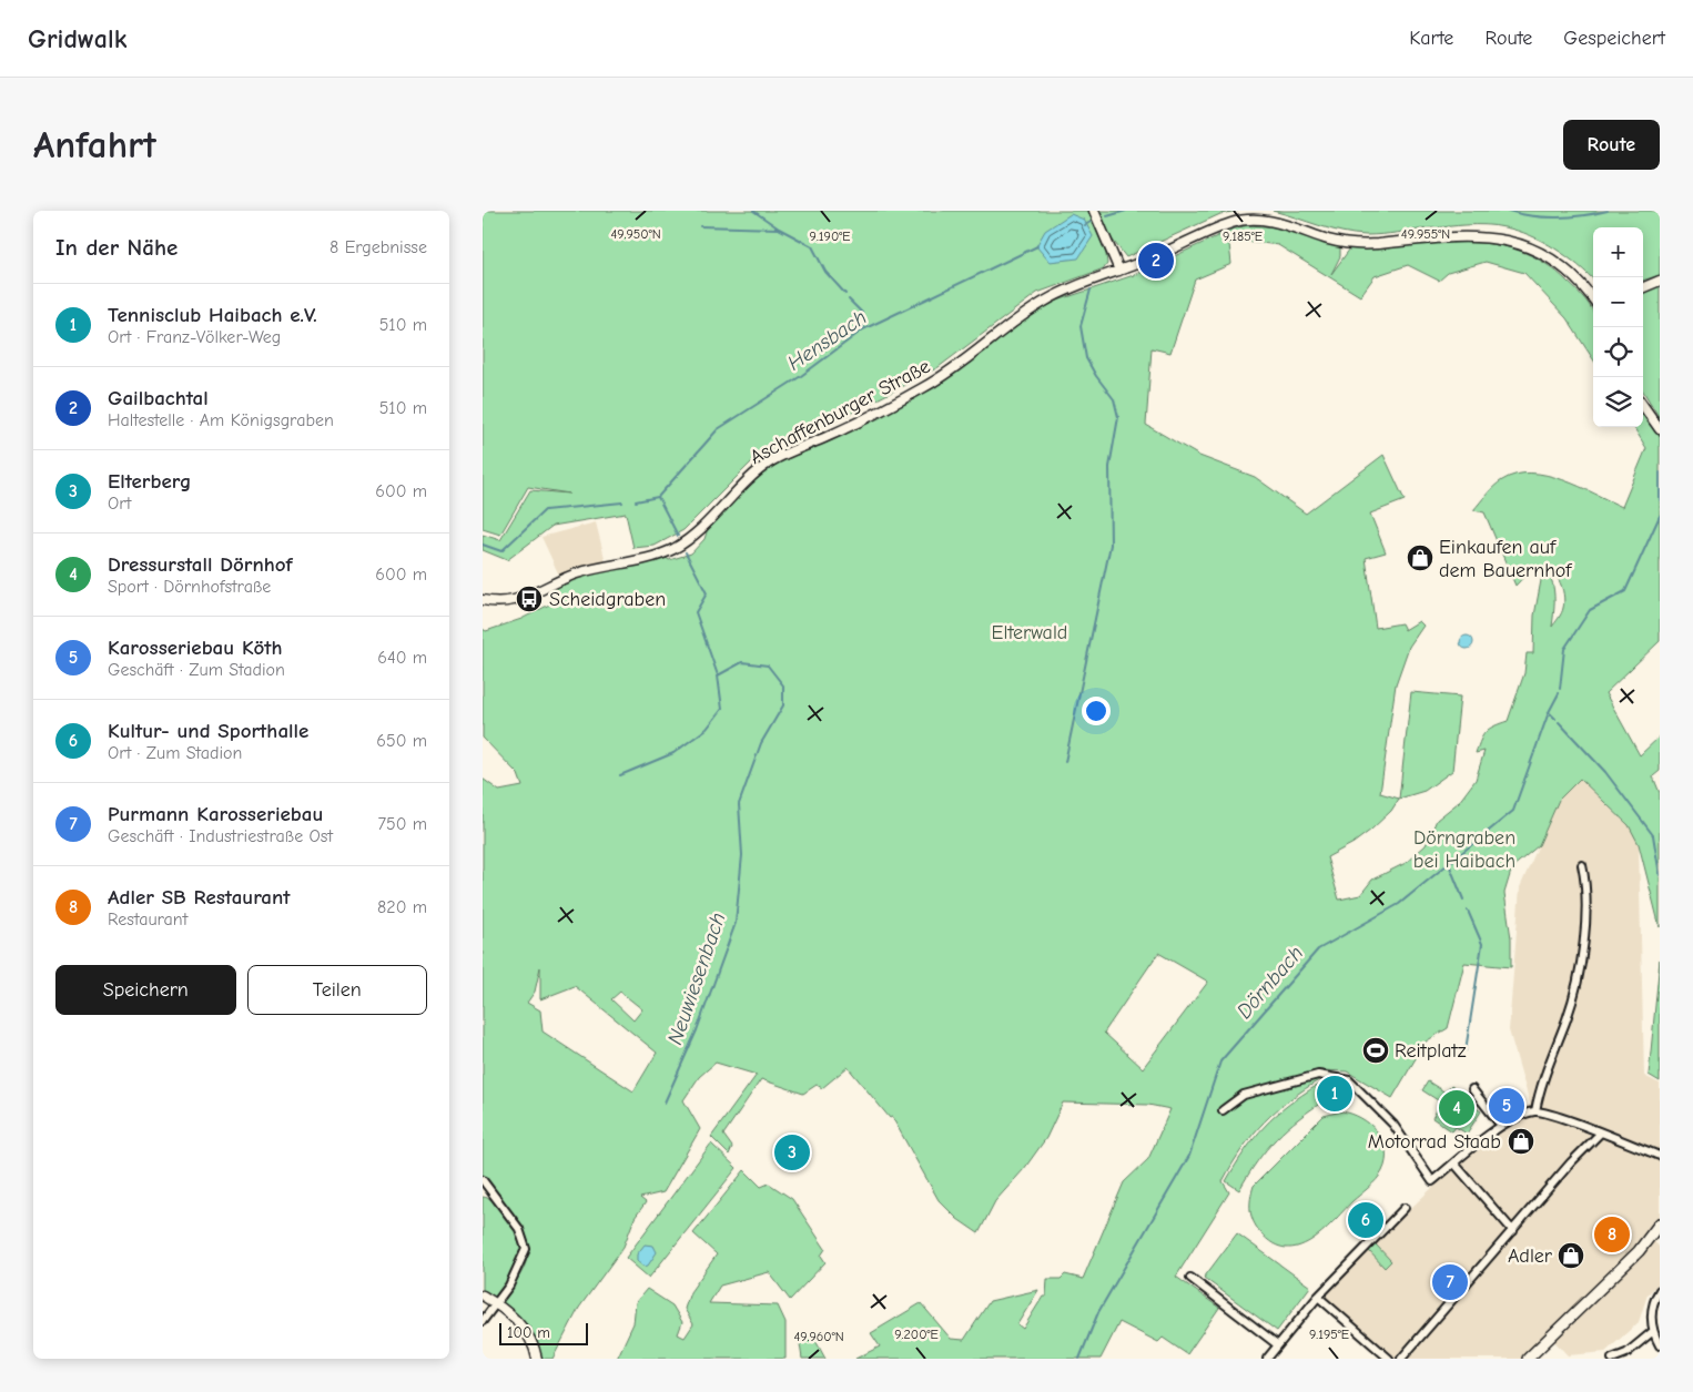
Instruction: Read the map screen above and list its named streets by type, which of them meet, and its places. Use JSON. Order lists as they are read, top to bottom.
{
  "streets": {
    "street": ["Aschaffenburger Straße"]
  },
  "water": ["Hensbach", "Neuwiesenbach", "Dörnbach"],
  "parks": ["Elterwald", "Dörngraben bei Haibach"],
  "places": {
    "shop": ["Einkaufen auf dem Bauernhof", "Motorrad Staab", "Adler"],
    "bus stop": ["Scheidgraben"],
    "sports": ["Reitplatz"]
  },
  "scale_bar": "100 m",
  "page": {
    "header": "Gridwalk",
    "nav": ["Karte", "Route", "Gespeichert"],
    "buttons": [
      "Route",
      ["Speichern", "Teilen"]
    ],
    "title": "Anfahrt",
    "heading": ["In der Nähe", "8 Ergebnisse"],
    "map_buttons": ["+", "−"],
    "pins": [
      "2",
      "1",
      "5",
      "4",
      "3",
      "6",
      "8",
      "7"
    ],
    "list": [
      {
        "mark": "1",
        "name": "Tennisclub Haibach e.V.",
        "note": "Ort · Franz-Völker-Weg",
        "value": "510 m"
      },
      {
        "mark": "2",
        "name": "Gailbachtal",
        "note": "Haltestelle · Am Königsgraben",
        "value": "510 m"
      },
      {
        "mark": "3",
        "name": "Elterberg",
        "note": "Ort",
        "value": "600 m"
      },
      {
        "mark": "4",
        "name": "Dressurstall Dörnhof",
        "note": "Sport · Dörnhofstraße",
        "value": "600 m"
      },
      {
        "mark": "5",
        "name": "Karosseriebau Köth",
        "note": "Geschäft · Zum Stadion",
        "value": "640 m"
      },
      {
        "mark": "6",
        "name": "Kultur- und Sporthalle",
        "note": "Ort · Zum Stadion",
        "value": "650 m"
      },
      {
        "mark": "7",
        "name": "Purmann Karosseriebau",
        "note": "Geschäft · Industriestraße Ost",
        "value": "750 m"
      },
      {
        "mark": "8",
        "name": "Adler SB Restaurant",
        "note": "Restaurant",
        "value": "820 m"
      }
    ],
    "scale": "100 m"
  },
  "coordinates": [
    "49.950°N",
    "49.955°N",
    "9.190°E",
    "9.185°E",
    "9.200°E",
    "9.195°E",
    "49.960°N"
  ]
}
